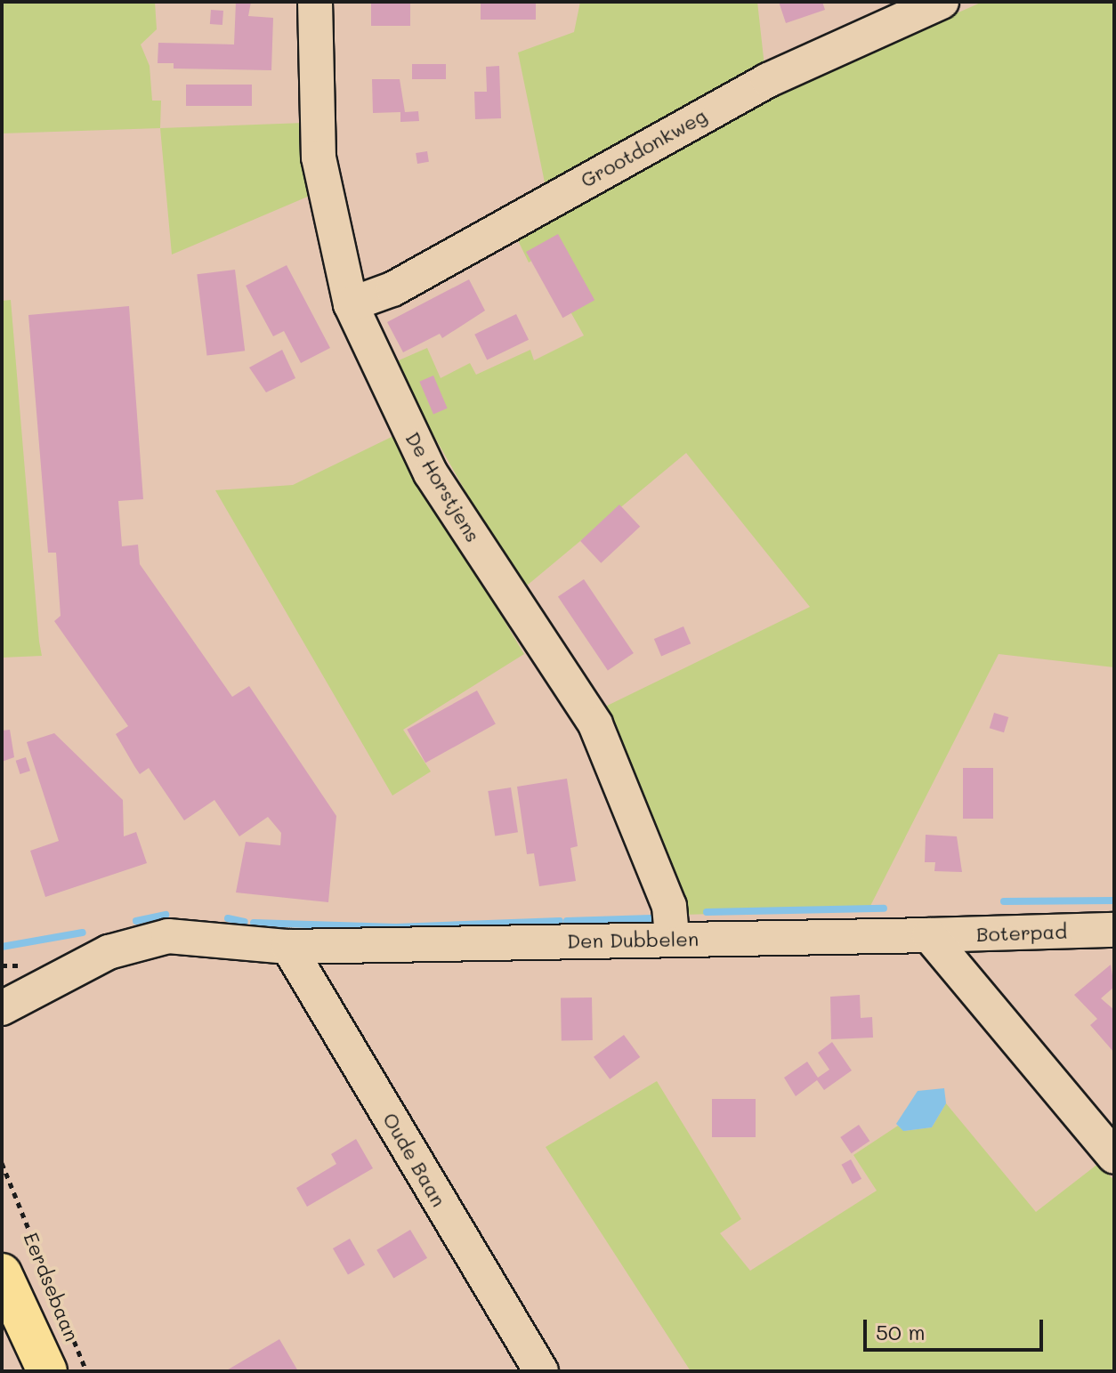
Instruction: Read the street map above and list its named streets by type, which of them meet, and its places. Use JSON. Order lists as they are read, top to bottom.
{
  "streets": {
    "main road": ["Eerdsebaan"],
    "street": [
      "Grootdonkweg",
      "De Horstjens",
      "Boterpad",
      "Den Dubbelen",
      "Oude Baan"
    ]
  },
  "crossings": [
    ["Grootdonkweg", "De Horstjens"],
    ["De Horstjens", "Den Dubbelen"],
    ["Boterpad", "Den Dubbelen"],
    ["Den Dubbelen", "Oude Baan"]
  ],
  "scale_bar": "50 m"
}
